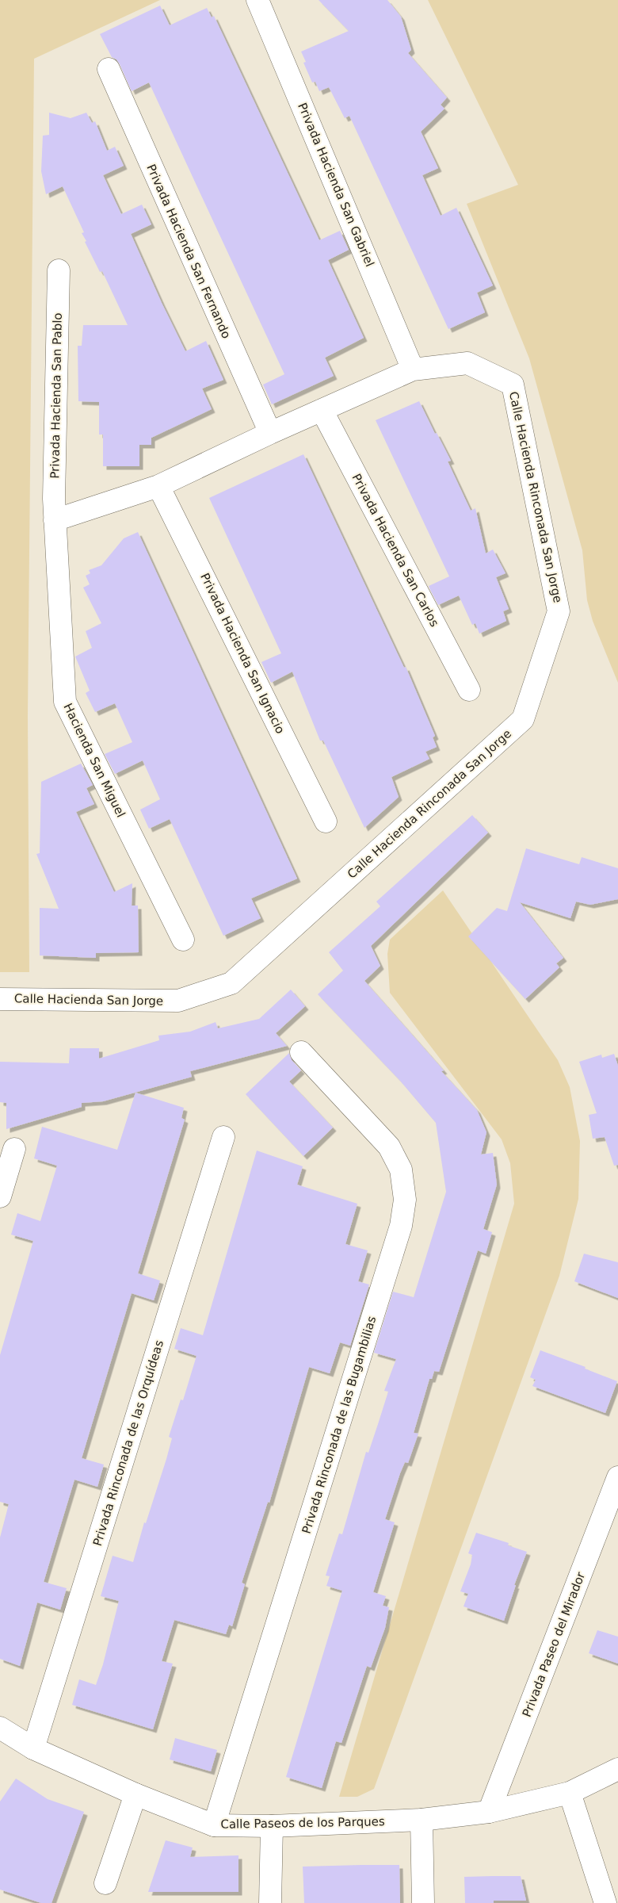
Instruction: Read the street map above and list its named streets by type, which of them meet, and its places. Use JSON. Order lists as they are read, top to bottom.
{
  "streets": {
    "street": [
      "Privada Hacienda San Gabriel",
      "Privada Hacienda San Fernando",
      "Privada Hacienda San Pablo",
      "Calle Hacienda Rinconada San Jorge",
      "Privada Hacienda San Carlos",
      "Privada Hacienda San Ignacio",
      "Hacienda San Miguel",
      "Calle Hacienda San Jorge",
      "Privada Rinconada de las Bugambilias",
      "Privada Rinconada de las Orquídeas",
      "Privada Paseo del Mirador",
      "Calle Paseos de los Parques"
    ]
  },
  "crossings": [
    ["Privada Hacienda San Gabriel", "Calle Hacienda Rinconada San Jorge"],
    ["Privada Hacienda San Fernando", "Calle Hacienda Rinconada San Jorge"],
    ["Privada Hacienda San Pablo", "Calle Hacienda Rinconada San Jorge"],
    ["Privada Hacienda San Pablo", "Hacienda San Miguel"],
    ["Calle Hacienda Rinconada San Jorge", "Privada Hacienda San Carlos"],
    ["Calle Hacienda Rinconada San Jorge", "Privada Hacienda San Ignacio"],
    ["Calle Hacienda Rinconada San Jorge", "Hacienda San Miguel"],
    ["Calle Hacienda Rinconada San Jorge", "Calle Hacienda San Jorge"],
    ["Privada Rinconada de las Bugambilias", "Calle Paseos de los Parques"],
    ["Privada Rinconada de las Orquídeas", "Calle Paseos de los Parques"],
    ["Privada Paseo del Mirador", "Calle Paseos de los Parques"]
  ]
}
